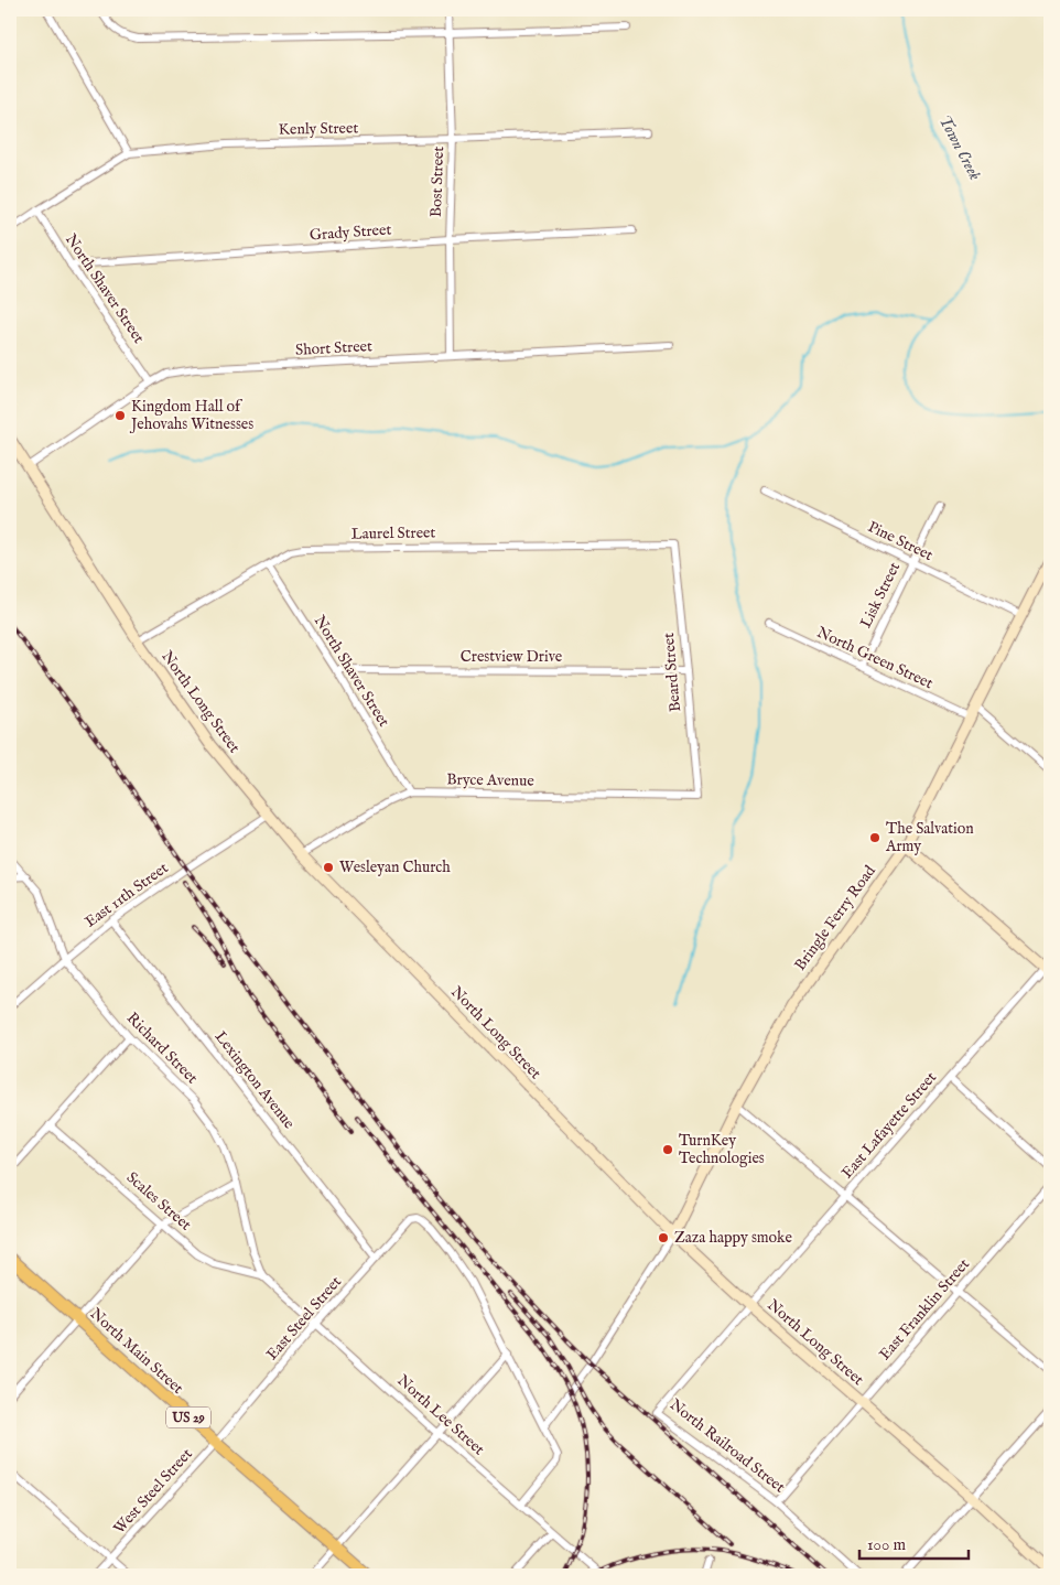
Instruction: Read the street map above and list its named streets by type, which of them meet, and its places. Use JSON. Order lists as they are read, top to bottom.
{
  "streets": {
    "main road": ["North Main Street", "US 29"],
    "street": [
      "Kenly Street",
      "Bost Street",
      "Grady Street",
      "North Shaver Street",
      "Short Street",
      "Laurel Street",
      "Pine Street",
      "Lisk Street",
      "Crestview Drive",
      "North Green Street",
      "Beard Street",
      "North Long Street",
      "Bryce Avenue",
      "East 11th Street",
      "Bringle Ferry Road",
      "Richard Street",
      "Lexington Avenue",
      "East Lafayette Street",
      "Scales Street",
      "East Franklin Street",
      "East Steel Street",
      "North Lee Street",
      "North Railroad Street",
      "West Steel Street"
    ]
  },
  "crossings": [
    ["Kenly Street", "Bost Street"],
    ["Kenly Street", "North Shaver Street"],
    ["Bost Street", "Grady Street"],
    ["Bost Street", "Short Street"],
    ["Grady Street", "North Shaver Street"],
    ["North Shaver Street", "Short Street"],
    ["North Shaver Street", "Laurel Street"],
    ["North Shaver Street", "Crestview Drive"],
    ["North Shaver Street", "Bryce Avenue"],
    ["Short Street", "North Long Street"],
    ["Laurel Street", "Beard Street"],
    ["Laurel Street", "North Long Street"],
    ["Pine Street", "Lisk Street"],
    ["Pine Street", "Bringle Ferry Road"],
    ["Lisk Street", "North Green Street"],
    ["Crestview Drive", "Beard Street"],
    ["North Green Street", "Bringle Ferry Road"],
    ["Beard Street", "Bryce Avenue"],
    ["North Long Street", "Bryce Avenue"],
    ["North Long Street", "East 11th Street"],
    ["North Long Street", "Bringle Ferry Road"],
    ["North Long Street", "East Lafayette Street"],
    ["North Long Street", "East Franklin Street"],
    ["North Long Street", "North Railroad Street"],
    ["East 11th Street", "Richard Street"],
    ["East 11th Street", "Lexington Avenue"],
    ["Richard Street", "Scales Street"],
    ["Richard Street", "North Lee Street"],
    ["Lexington Avenue", "East Steel Street"],
    ["East Lafayette Street", "North Railroad Street"],
    ["Scales Street", "North Lee Street"],
    ["East Franklin Street", "North Railroad Street"],
    ["East Steel Street", "North Main Street"],
    ["East Steel Street", "North Lee Street"],
    ["East Steel Street", "West Steel Street"],
    ["North Main Street", "West Steel Street"]
  ],
  "water": ["Town Creek"],
  "places": [
    "Kingdom Hall of Jehovahs Witnesses",
    "The Salvation Army",
    "Wesleyan Church",
    "TurnKey Technologies",
    "Zaza happy smoke"
  ],
  "scale_bar": "100 m"
}
